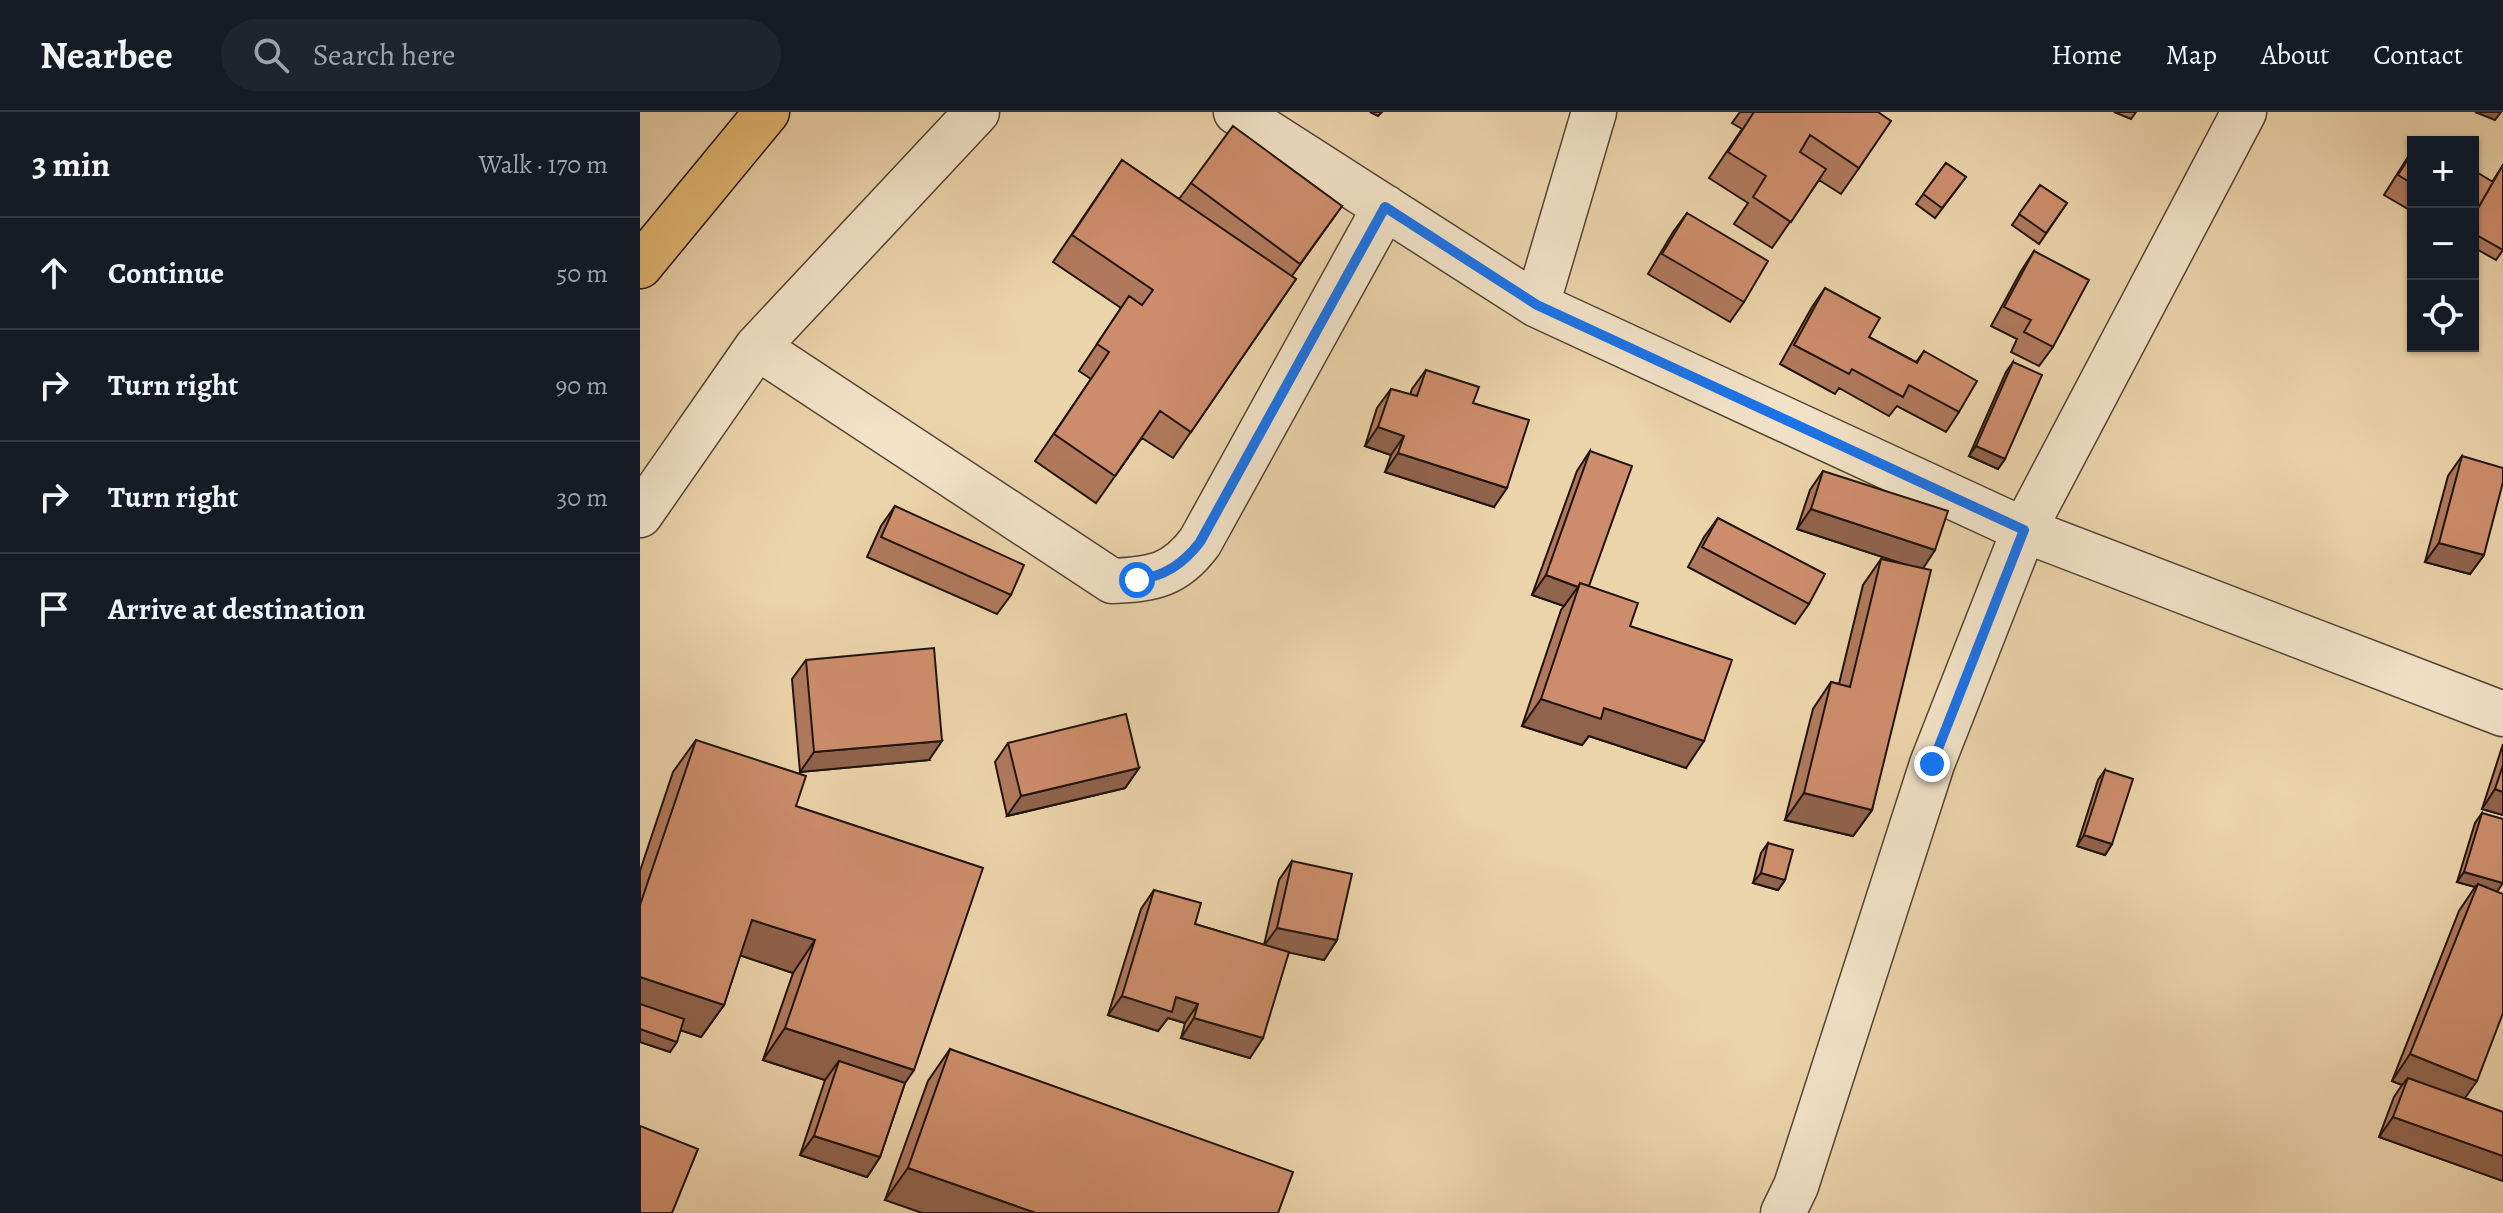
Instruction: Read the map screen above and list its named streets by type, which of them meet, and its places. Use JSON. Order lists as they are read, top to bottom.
{
  "page": {
    "header": "Nearbee",
    "search": "Search here",
    "nav": [
      "Home",
      "Map",
      "About",
      "Contact"
    ],
    "heading": ["3 min", "Walk · 170 m"],
    "map_buttons": ["+", "−"],
    "list": [
      ["Continue", "50 m"],
      ["Turn right", "90 m"],
      ["Turn right", "30 m"],
      "Arrive at destination"
    ]
  }
}
